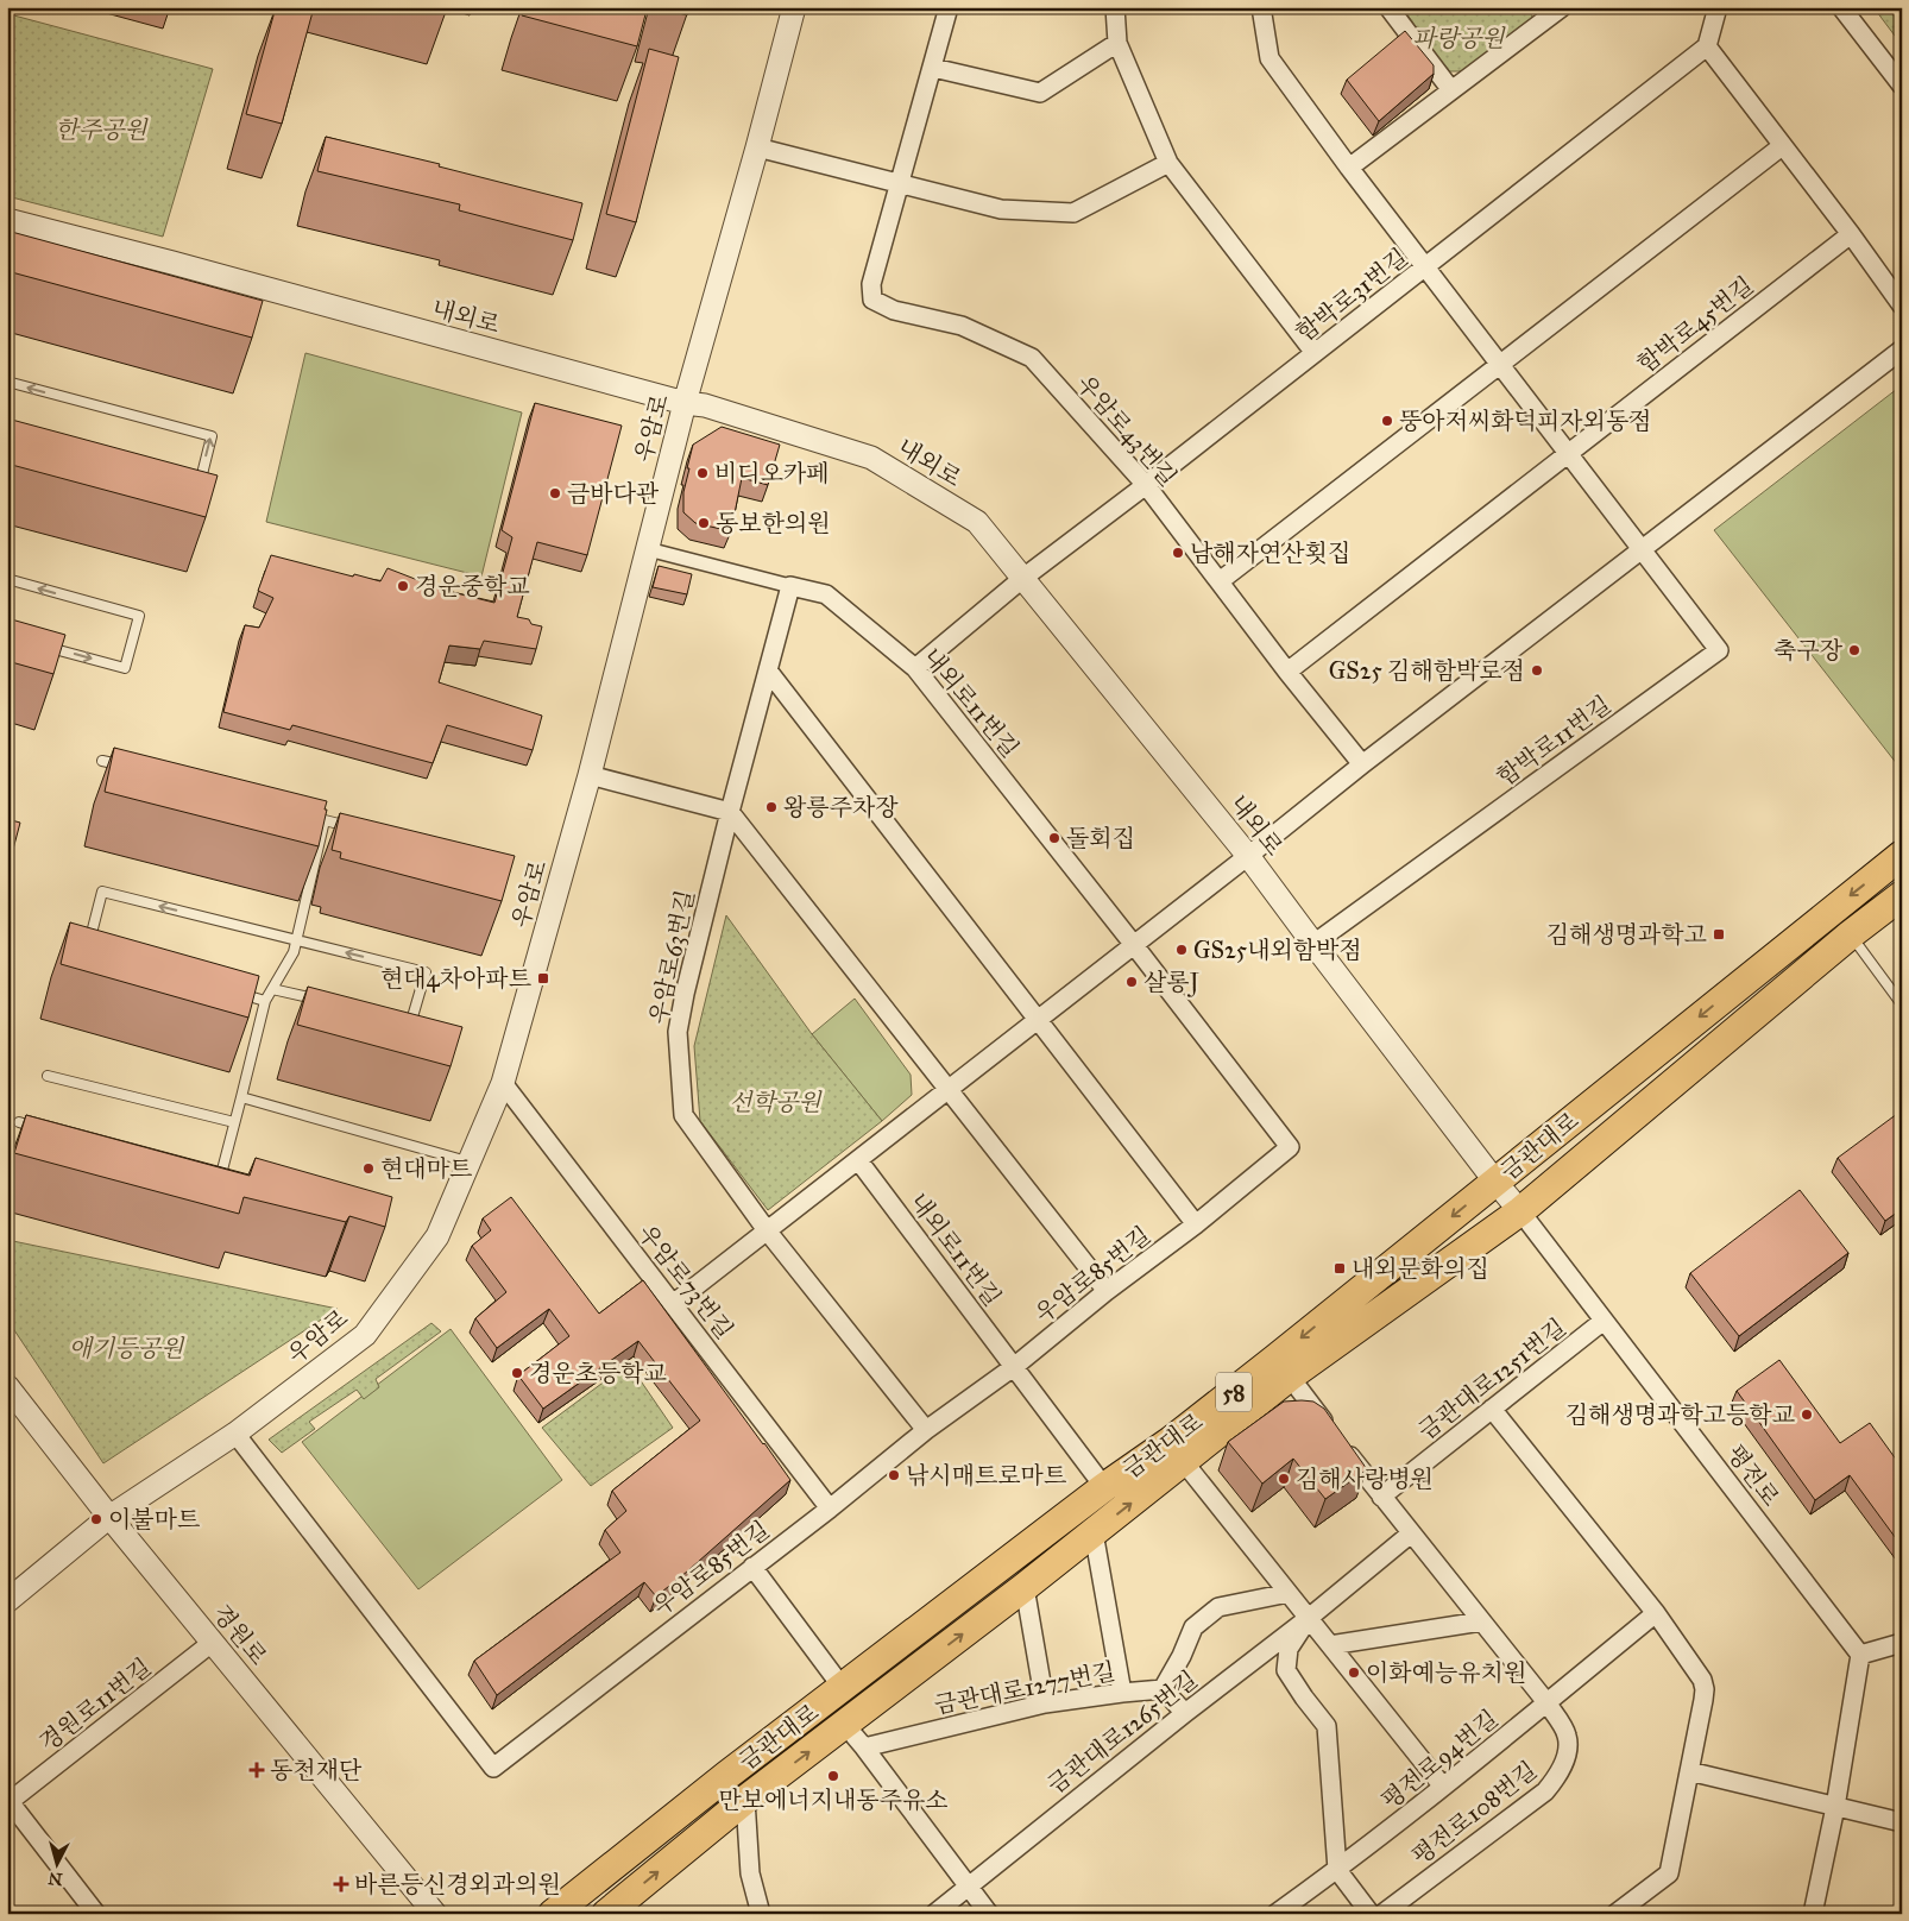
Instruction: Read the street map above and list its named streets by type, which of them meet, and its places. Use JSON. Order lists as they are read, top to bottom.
{
  "streets": {
    "main road": ["금관대로", "58"],
    "street": [
      "함박로31번길",
      "내외로",
      "함박로45번길",
      "우암로",
      "우암로43번길",
      "내외로11번길",
      "함박로11번길",
      "우암로63번길",
      "우암로85번길",
      "우암로73번길",
      "금관대로1251번길",
      "평전로",
      "경원로",
      "금관대로1277번길",
      "경원로11번길",
      "금관대로1265번길",
      "평전로94번길",
      "평전로108번길"
    ]
  },
  "crossings": [
    ["함박로31번길", "내외로"],
    ["함박로31번길", "우암로43번길"],
    ["함박로31번길", "내외로11번길"],
    ["내외로", "우암로"],
    ["내외로", "함박로11번길"],
    ["내외로", "금관대로"],
    ["내외로", "평전로"],
    ["함박로45번길", "우암로43번길"],
    ["우암로", "내외로11번길"],
    ["우암로", "우암로85번길"],
    ["우암로", "우암로73번길"],
    ["우암로", "경원로"],
    ["내외로11번길", "우암로63번길"],
    ["내외로11번길", "금관대로"],
    ["내외로11번길", "우암로85번길"],
    ["금관대로", "평전로"],
    ["금관대로", "평전로108번길"],
    ["우암로85번길", "우암로73번길"],
    ["금관대로1251번길", "평전로"],
    ["금관대로1251번길", "평전로108번길"],
    ["경원로", "경원로11번길"],
    ["금관대로1265번길", "평전로108번길"],
    ["평전로94번길", "평전로108번길"]
  ],
  "parks": [
    "파랑공원",
    "한주공원",
    "선학공원",
    "애기등공원"
  ],
  "places": {
    "other": [
      "뚱아저씨화덕피자외동점",
      "비디오카페",
      "금바다관",
      "동보한의원",
      "남해자연산횟집",
      "경운중학교",
      "축구장",
      "GS25 김해함박로점",
      "왕릉주차장",
      "돌회집",
      "GS25내외함박점",
      "살롱J",
      "현대마트",
      "경운초등학교",
      "김해생명과학고등학교",
      "낚시매트로마트",
      "김해사랑병원",
      "이불마트",
      "이화예능유치원",
      "만보에너지내동주유소"
    ],
    "transit": ["김해생명과학고", "현대4차아파트", "내외문화의집"],
    "health": ["동천재단", "바른등신경외과의원"]
  },
  "north": "bottom"
}
